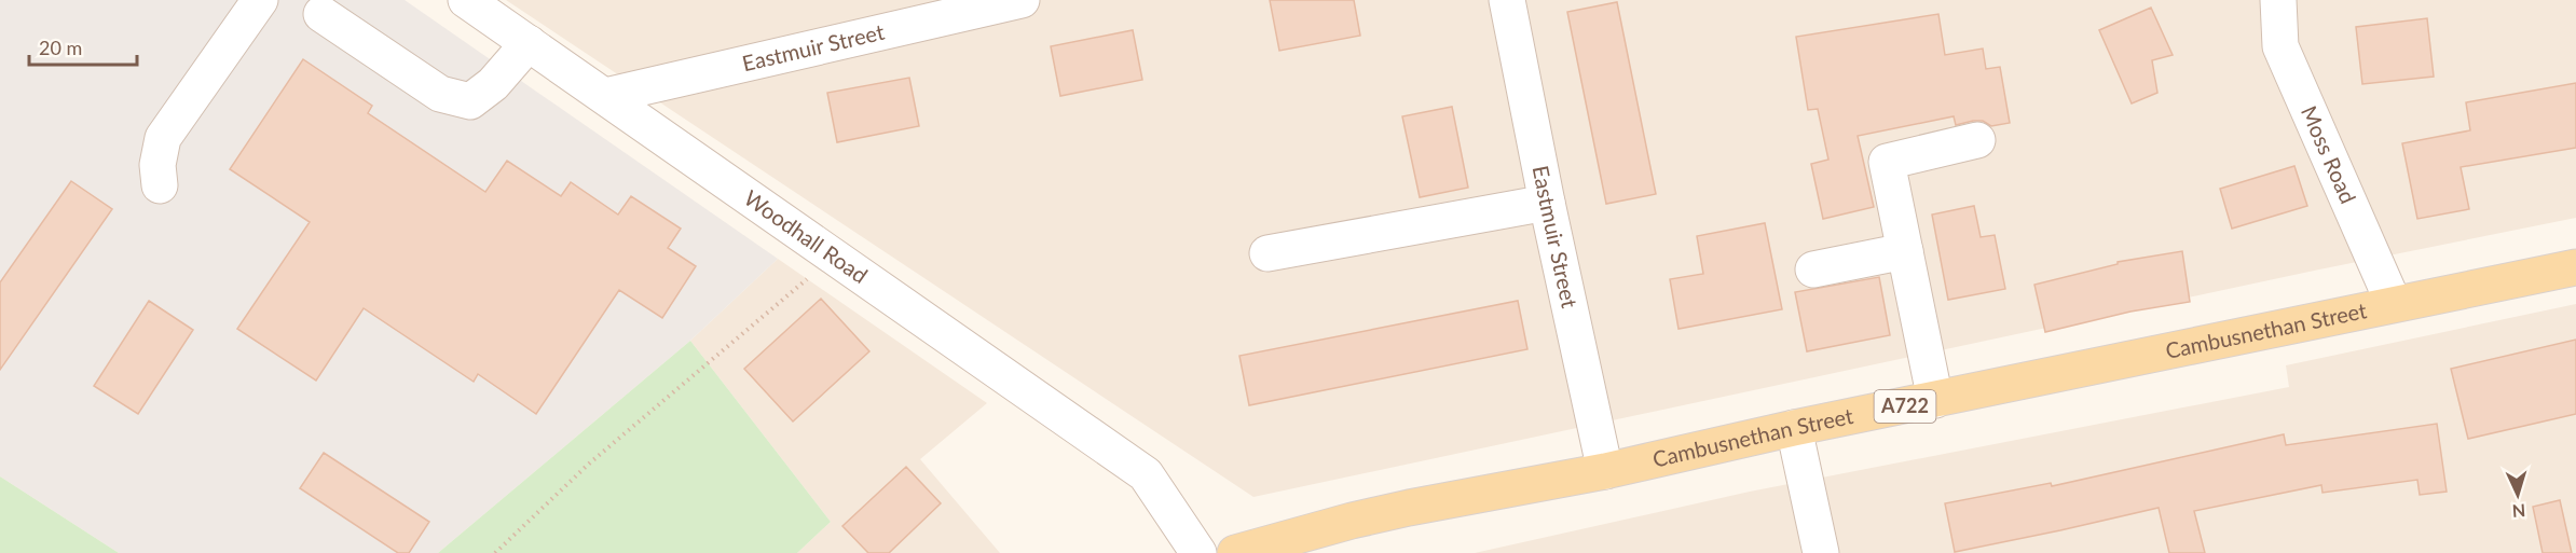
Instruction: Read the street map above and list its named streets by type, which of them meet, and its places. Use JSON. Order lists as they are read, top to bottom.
{
  "streets": {
    "main road": ["Cambusnethan Street", "A722"],
    "street": ["Eastmuir Street", "Moss Road", "Woodhall Road"]
  },
  "crossings": [
    ["Eastmuir Street", "Woodhall Road"],
    ["Eastmuir Street", "Cambusnethan Street"],
    ["Moss Road", "Cambusnethan Street"]
  ],
  "scale_bar": "20 m",
  "north": "bottom"
}
